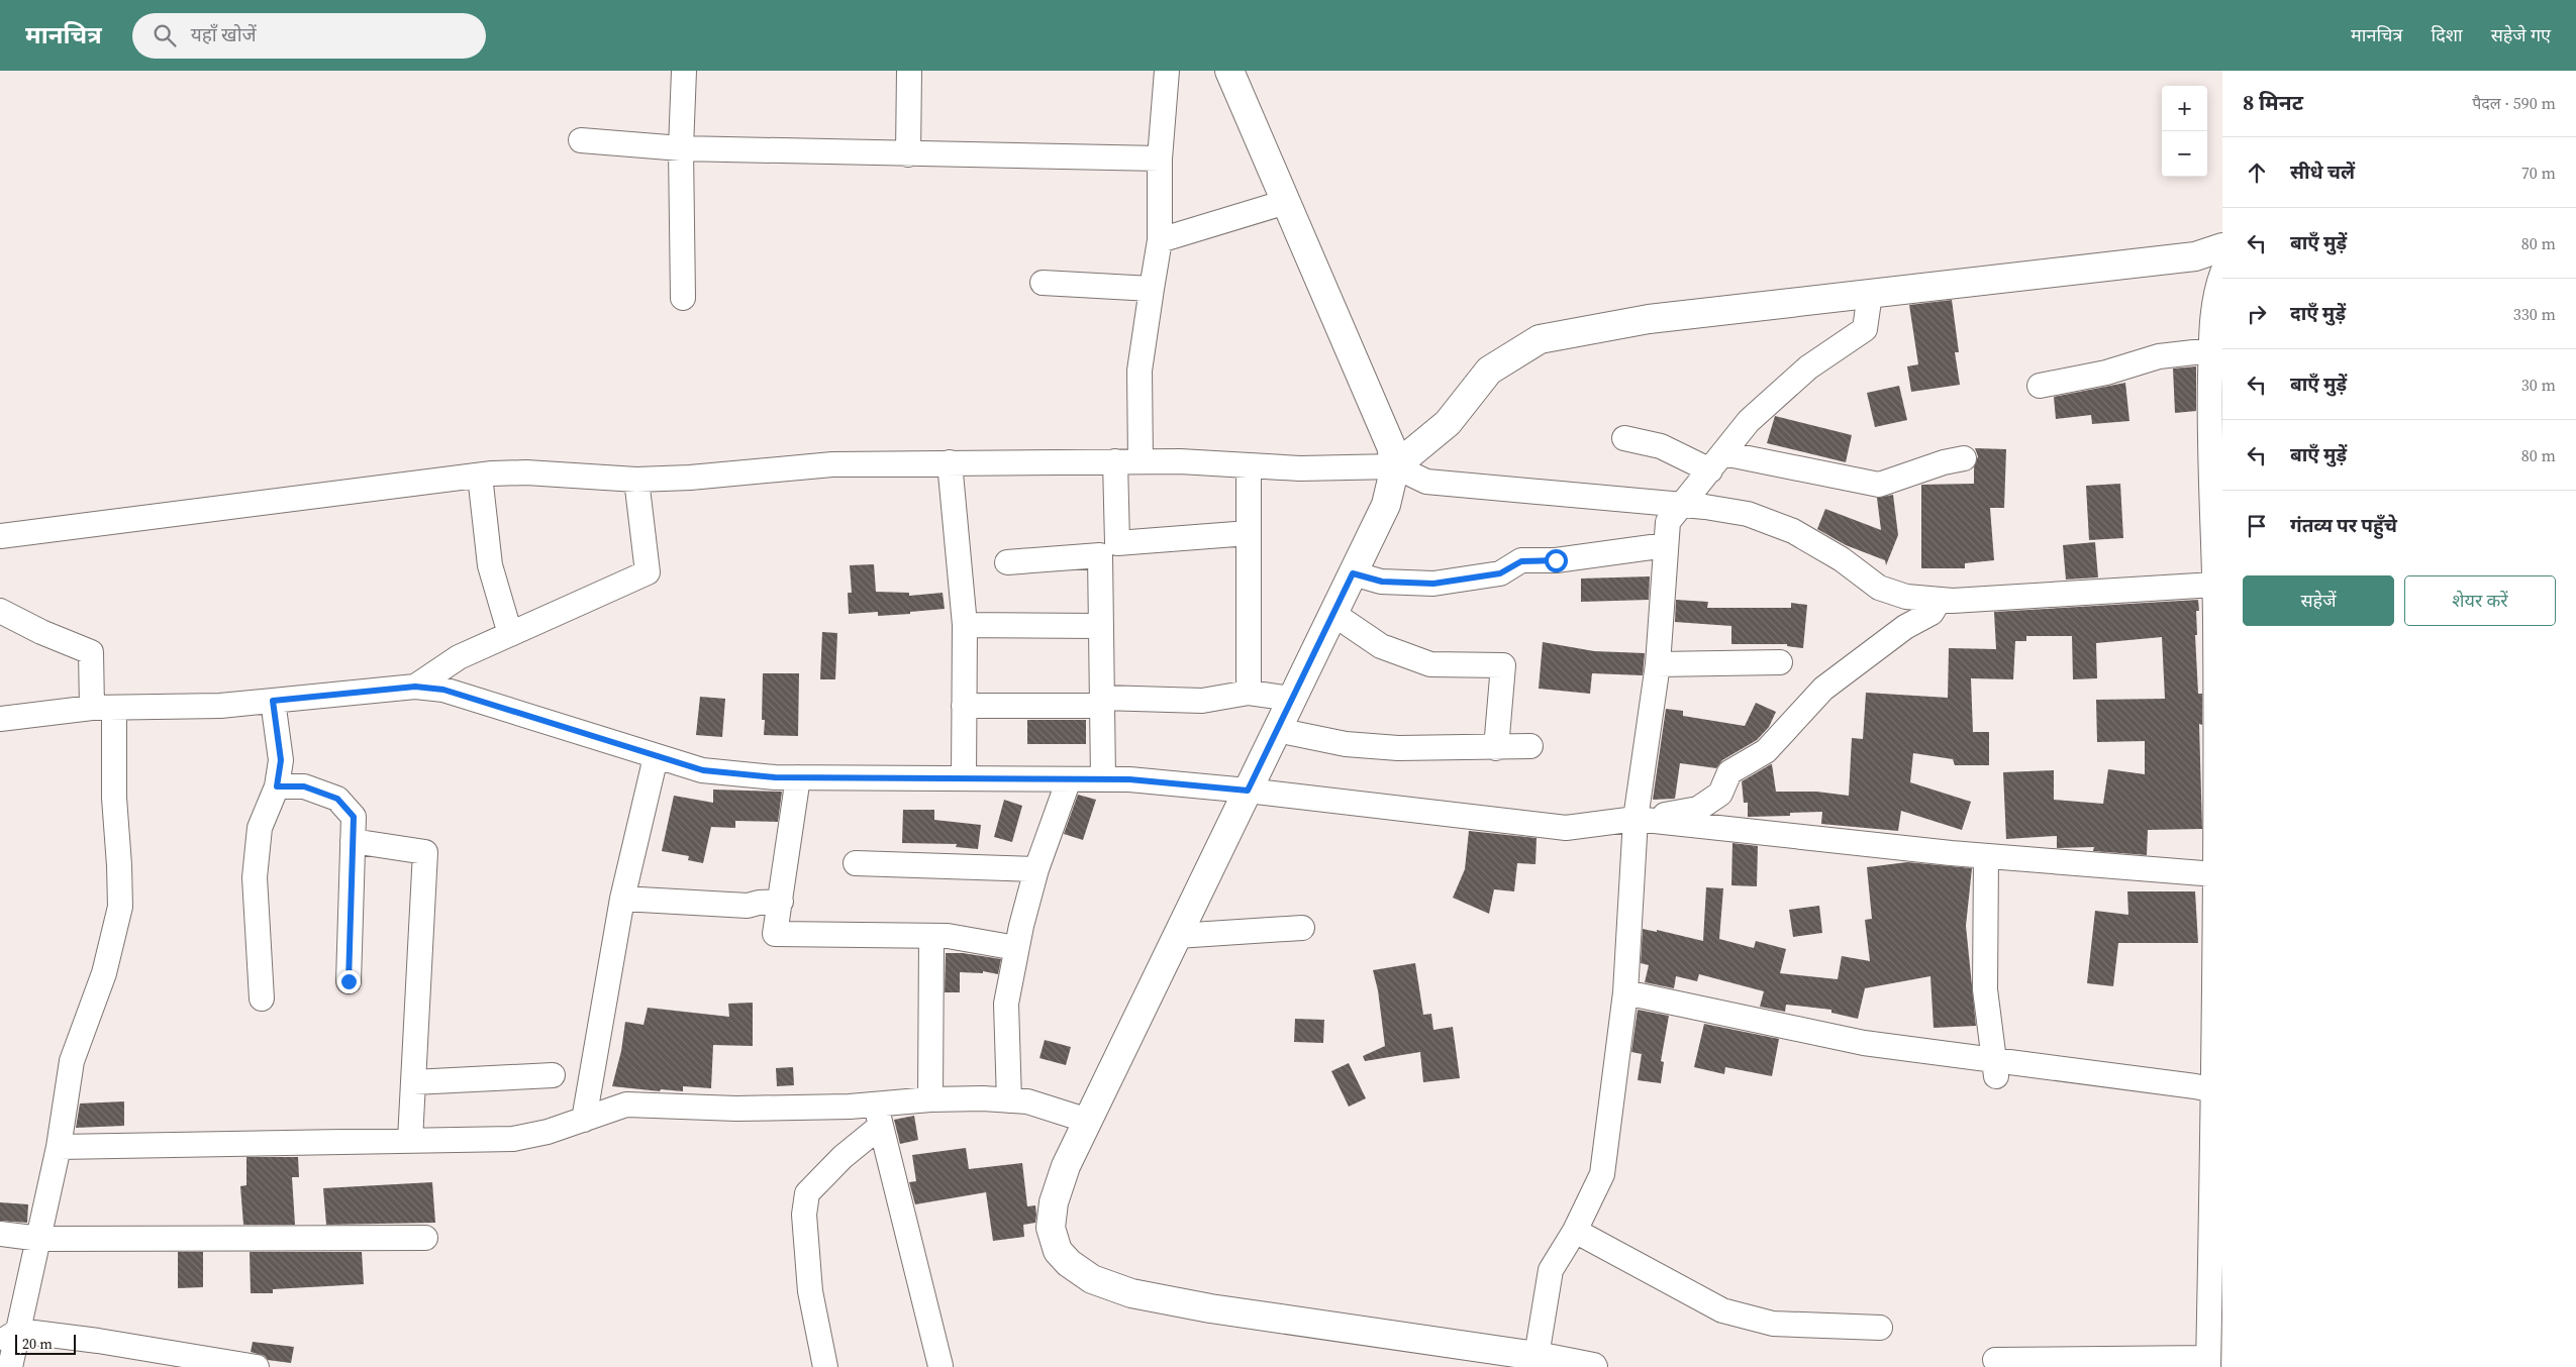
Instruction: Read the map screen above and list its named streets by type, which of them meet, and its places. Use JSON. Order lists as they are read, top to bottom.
{
  "scale_bar": "20 m",
  "page": {
    "header": "मानचित्र",
    "search": "यहाँ खोजें",
    "nav": ["मानचित्र", "दिशा", "सहेजे गए"],
    "heading": ["8 मिनट", "पैदल · 590 m"],
    "map_buttons": ["+", "−"],
    "list": [
      ["सीधे चलें", "70 m"],
      ["बाएँ मुड़ें", "80 m"],
      ["दाएँ मुड़ें", "330 m"],
      ["बाएँ मुड़ें", "30 m"],
      ["बाएँ मुड़ें", "80 m"],
      "गंतव्य पर पहुँचे"
    ],
    "buttons": ["सहेजें", "शेयर करें"],
    "scale": "20 m"
  }
}
